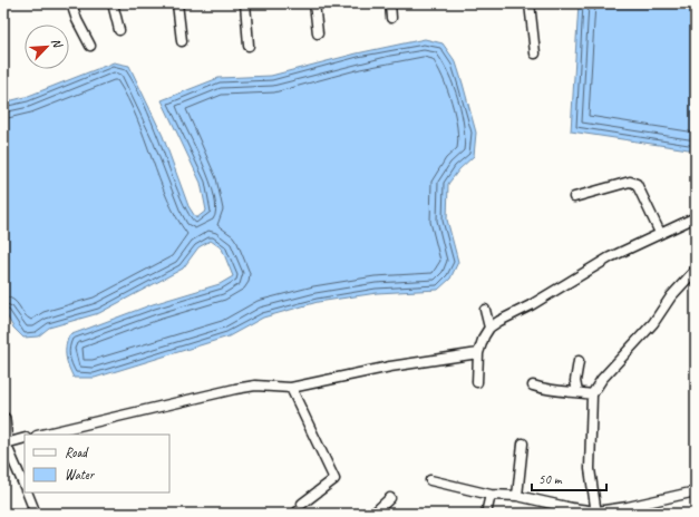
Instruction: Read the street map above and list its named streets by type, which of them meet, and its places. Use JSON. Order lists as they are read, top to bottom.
{
  "legend": ["Road", "Water"],
  "scale_bar": "50 m",
  "north": "top right"
}
